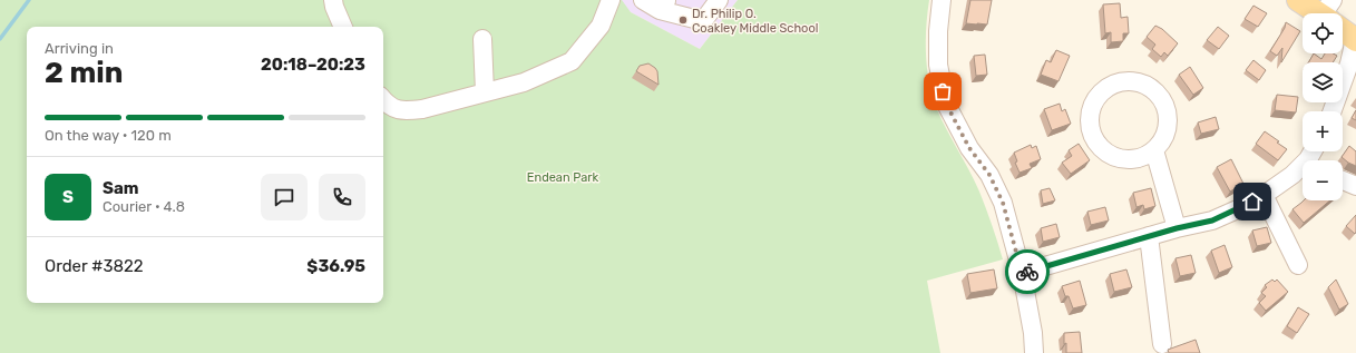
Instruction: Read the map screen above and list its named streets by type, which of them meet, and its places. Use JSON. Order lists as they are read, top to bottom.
{
  "parks": ["Endean Park"],
  "places": ["Dr. Philip O. Coakley Middle School"],
  "page": {
    "map_buttons": ["+", "−"],
    "heading": ["2 min", "Arriving in", "20:18–20:23"],
    "panel": [
      "Sam",
      "Courier · 4.8",
      "Order #3822",
      "$36.95"
    ],
    "bar": "On the way · 120 m",
    "round": "S"
  }
}
